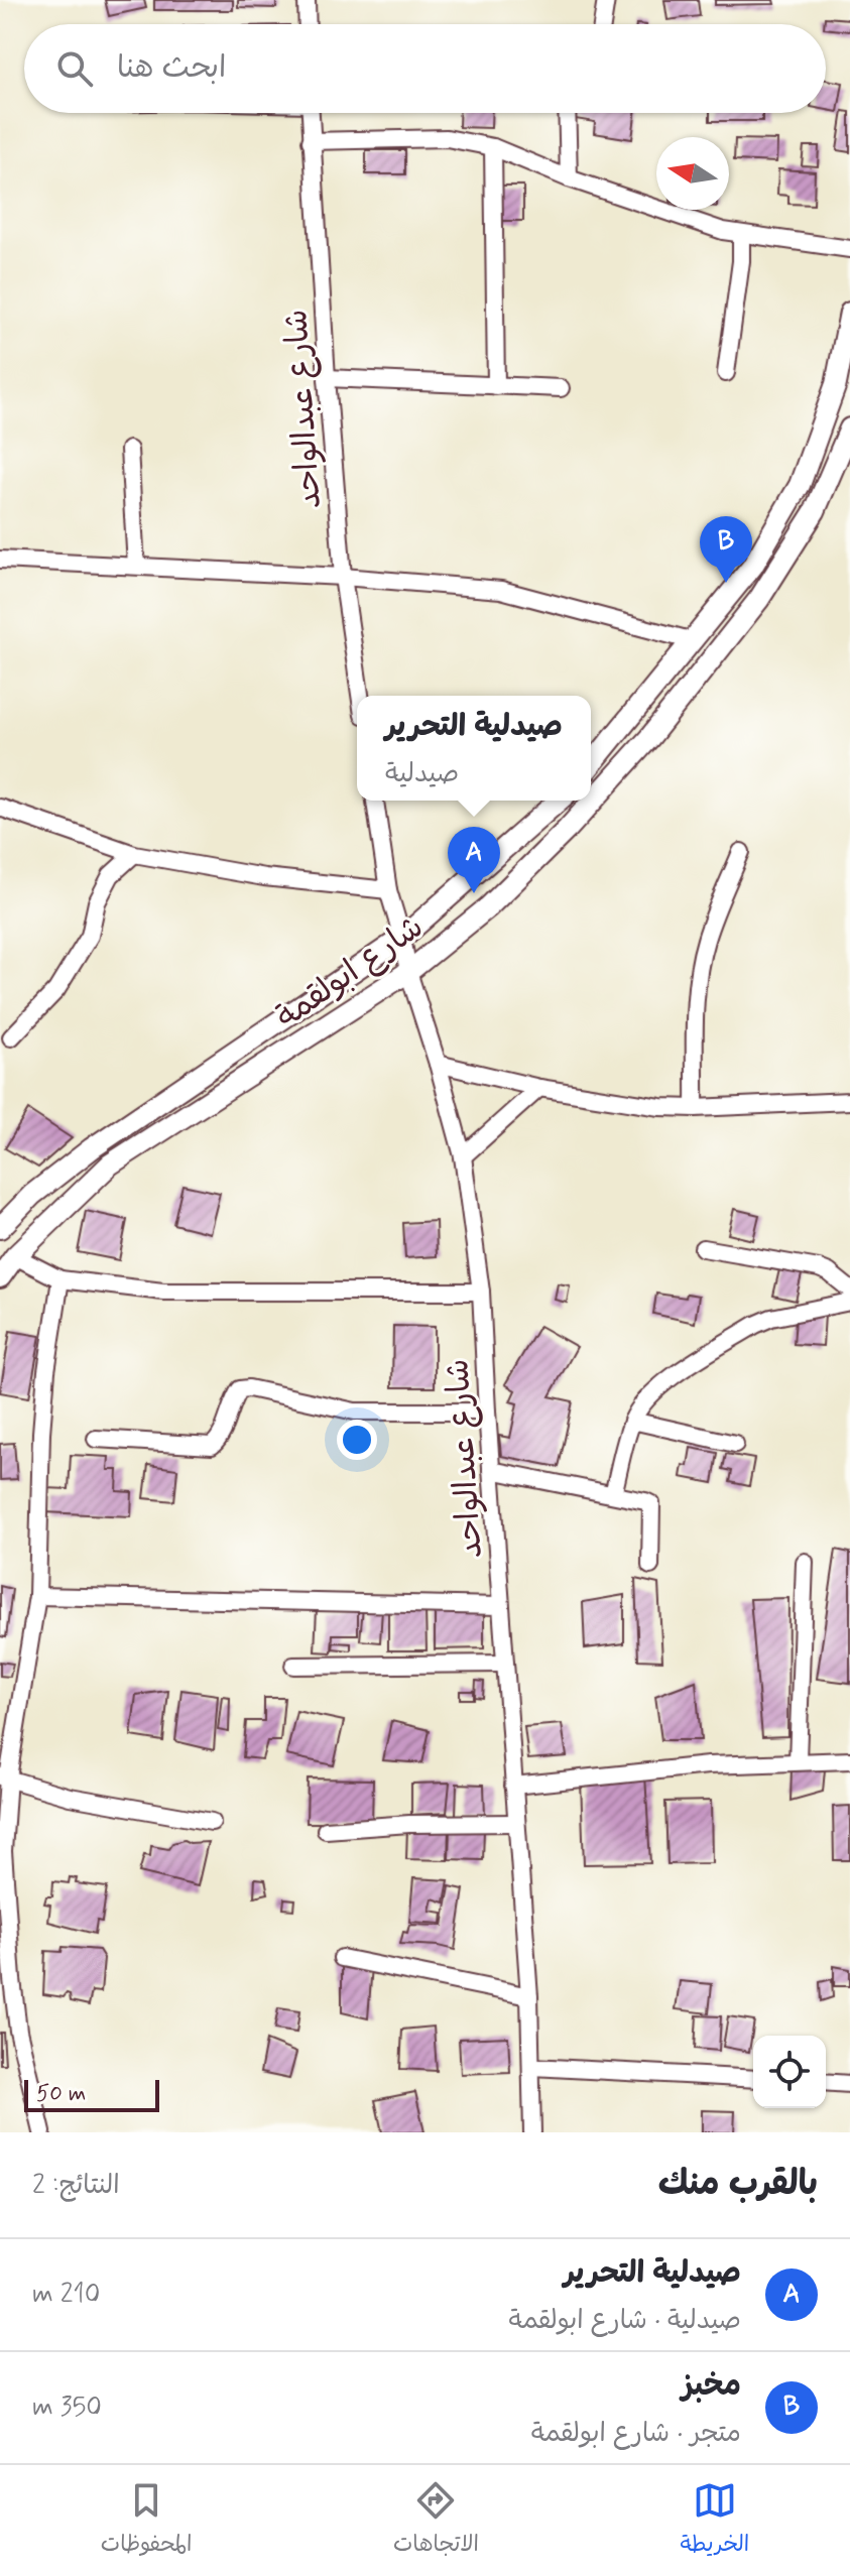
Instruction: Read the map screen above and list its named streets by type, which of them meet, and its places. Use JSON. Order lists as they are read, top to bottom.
{
  "streets": {
    "street": ["شارع عبدالواحد", "شارع ابولقمة"]
  },
  "crossings": [
    ["شارع عبدالواحد", "شارع ابولقمة"]
  ],
  "scale_bar": "50 m",
  "north": "left",
  "page": {
    "search": "ابحث هنا",
    "pins": ["B", "A"],
    "popup": ["صيدلية التحرير", "صيدلية"],
    "scale": "50 m",
    "heading": ["بالقرب منك", "النتائج: 2"],
    "list": [
      {
        "mark": "A",
        "name": "صيدلية التحرير",
        "note": "صيدلية · شارع ابولقمة",
        "value": "210 m"
      },
      {
        "mark": "B",
        "name": "مخبز",
        "note": "متجر · شارع ابولقمة",
        "value": "350 m"
      }
    ],
    "nav": ["الخريطة", "الاتجاهات", "المحفوظات"]
  }
}
